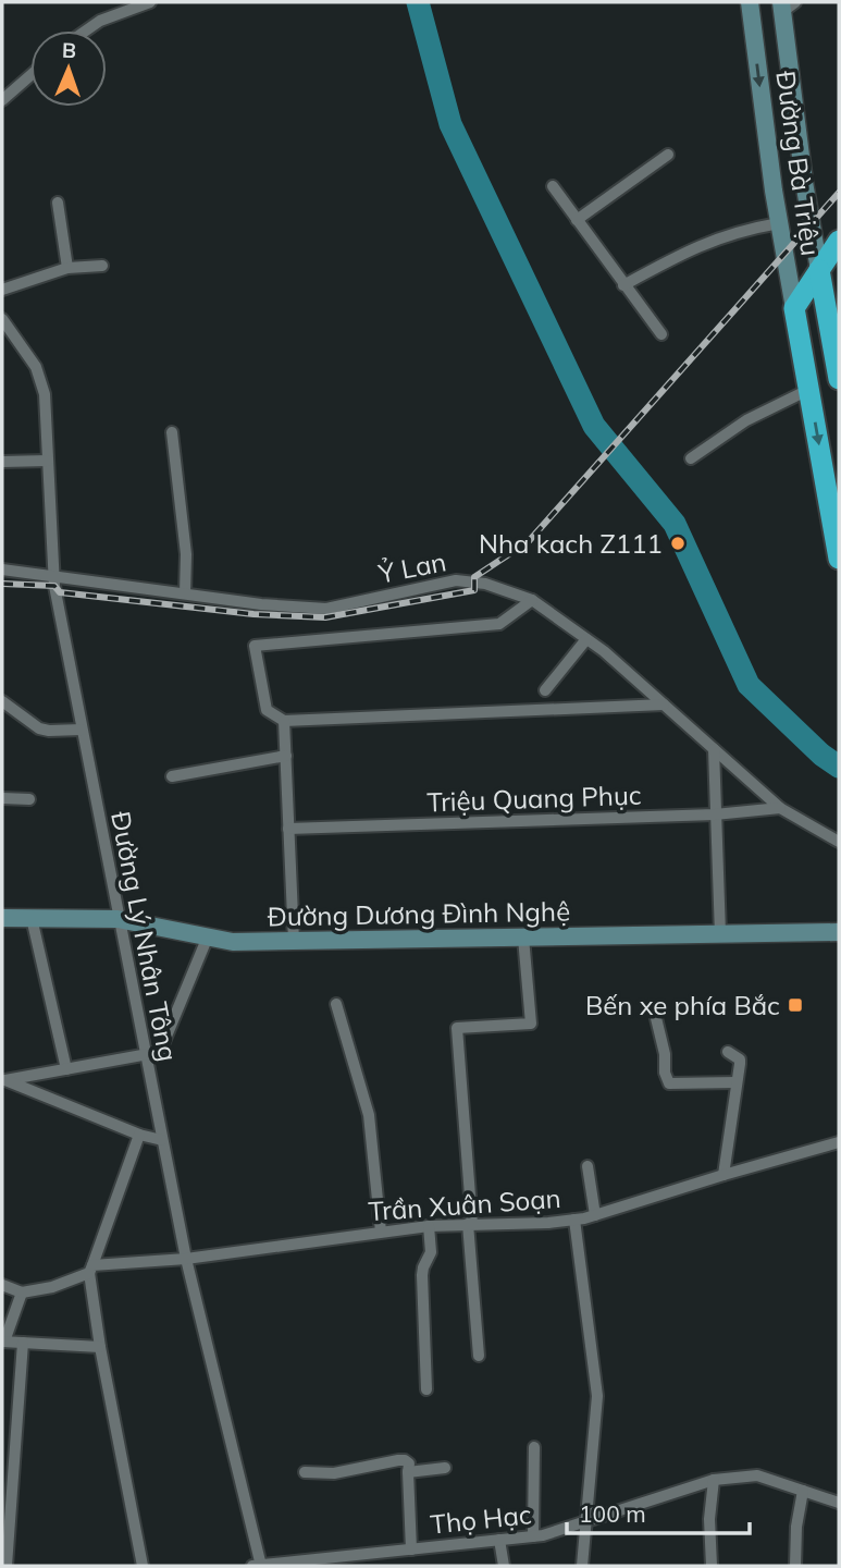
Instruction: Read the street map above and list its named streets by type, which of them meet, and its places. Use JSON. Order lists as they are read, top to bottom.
{
  "streets": {
    "highway": ["Đường Bà Triệu"],
    "main road": ["Đường Dương Đình Nghệ"],
    "street": [
      "Ỷ Lan",
      "Triệu Quang Phục",
      "Đường Lý Nhân Tông",
      "Trần Xuân Soạn",
      "Thọ Hạc"
    ]
  },
  "crossings": [
    ["Ỷ Lan", "Triệu Quang Phục"],
    ["Ỷ Lan", "Đường Lý Nhân Tông"],
    ["Đường Dương Đình Nghệ", "Đường Lý Nhân Tông"],
    ["Đường Lý Nhân Tông", "Trần Xuân Soạn"],
    ["Đường Lý Nhân Tông", "Thọ Hạc"]
  ],
  "places": {
    "other": ["Nha kach Z111"],
    "transit": ["Bến xe phía Bắc"]
  },
  "scale_bar": "100 m",
  "north": "top"
}
